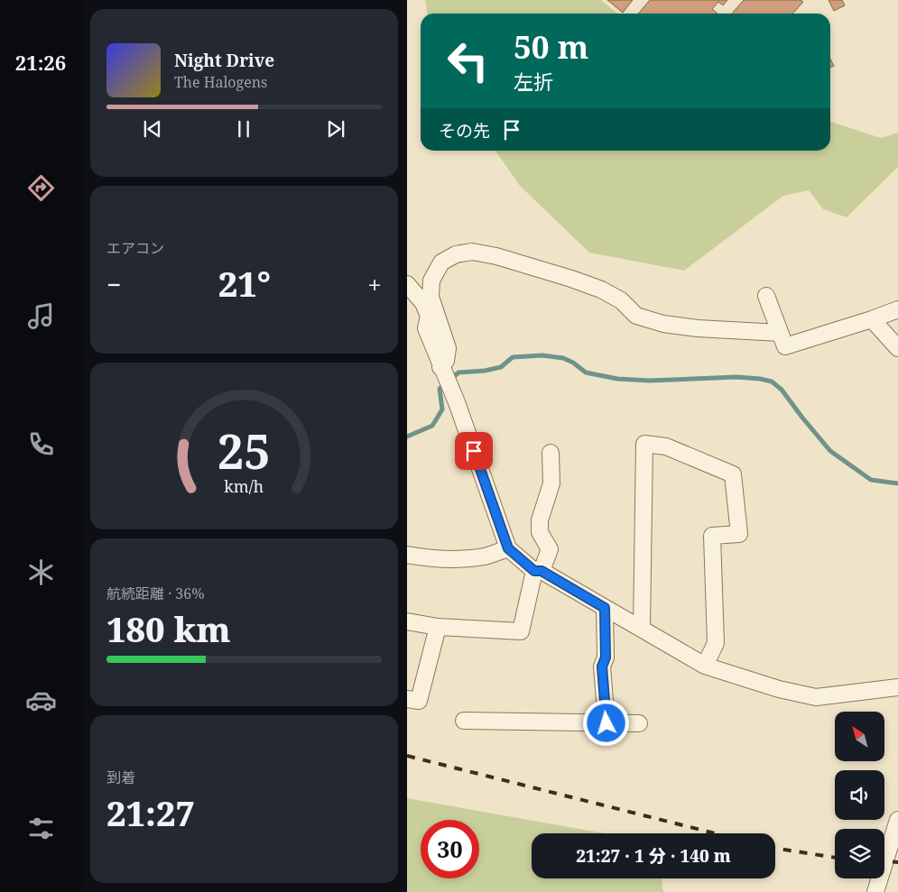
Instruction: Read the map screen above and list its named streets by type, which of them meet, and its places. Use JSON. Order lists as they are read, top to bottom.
{
  "north": "top left",
  "page": {
    "tabs": "21:26",
    "turn": ["50 m", "左折"],
    "song": ["Night Drive", "The Halogens"],
    "then": "その先",
    "tile": [
      "エアコン",
      ["航続距離 · 36%", "180 km"],
      ["到着", "21:27"]
    ],
    "heat": ["−", "21°", "+"],
    "limit": "30",
    "trip": "21:27 · 1 分 · 140 m",
    "gauge": ["25", "km/h"]
  }
}
